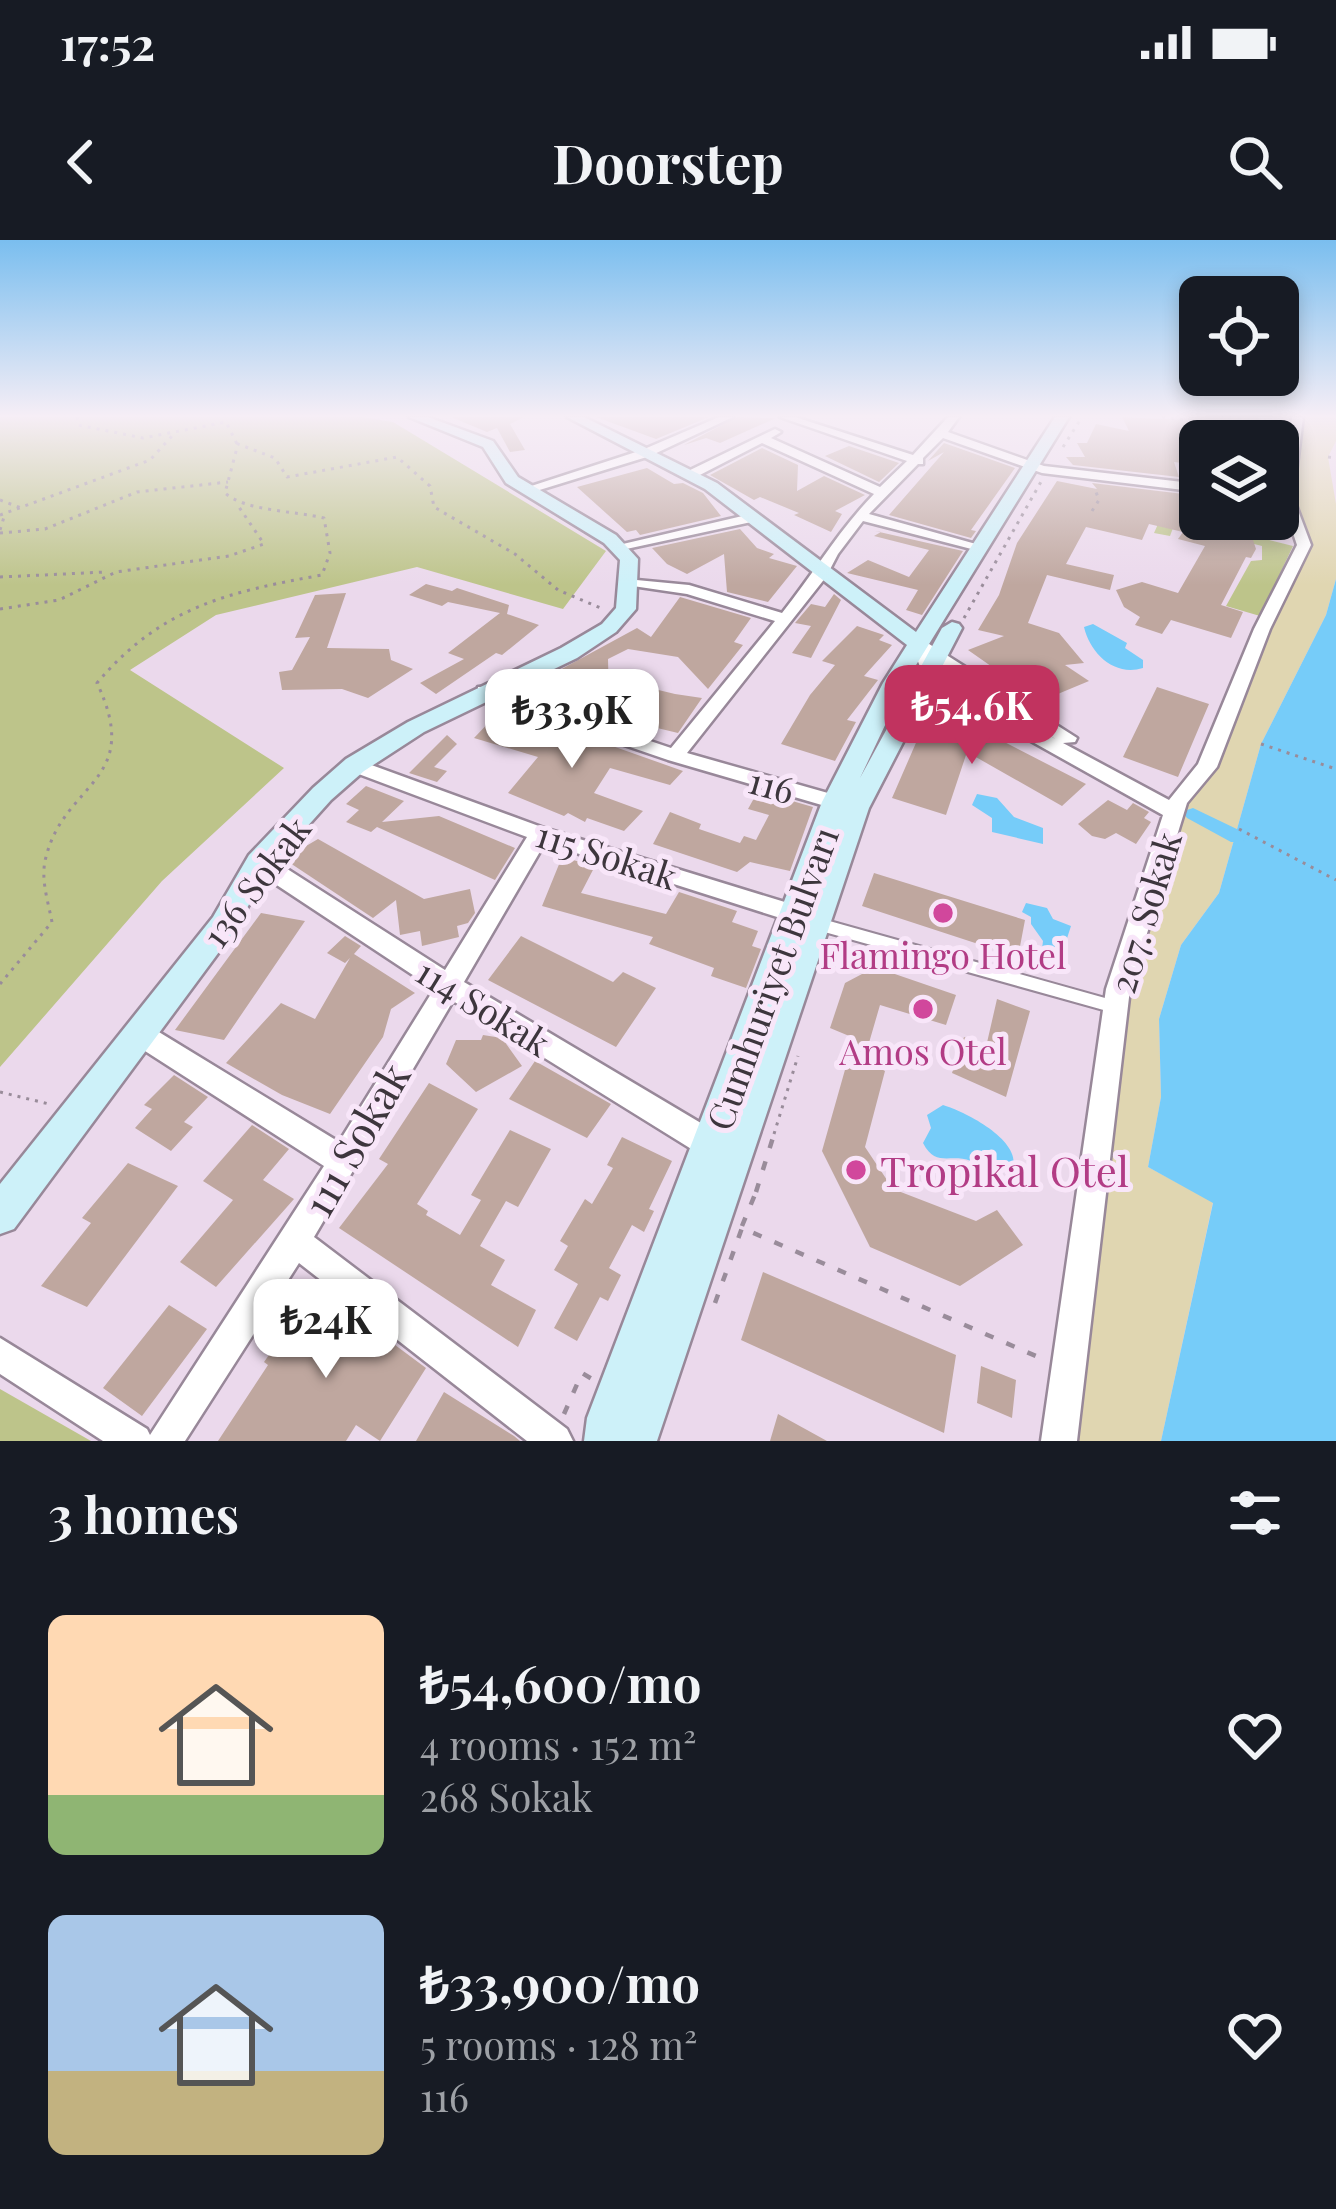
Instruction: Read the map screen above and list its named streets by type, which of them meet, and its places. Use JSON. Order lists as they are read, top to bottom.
{
  "streets": {
    "street": [
      "116",
      "115 Sokak",
      "136 Sokak",
      "207. Sokak",
      "Cumhuriyet Bulvarı",
      "114 Sokak",
      "111 Sokak"
    ]
  },
  "crossings": [
    ["116", "136 Sokak"],
    ["116", "Cumhuriyet Bulvarı"],
    ["115 Sokak", "136 Sokak"],
    ["115 Sokak", "Cumhuriyet Bulvarı"],
    ["115 Sokak", "111 Sokak"],
    ["136 Sokak", "114 Sokak"],
    ["Cumhuriyet Bulvarı", "114 Sokak"],
    ["114 Sokak", "111 Sokak"]
  ],
  "places": ["Flamingo Hotel", "Amos Otel", "Tropikal Otel"],
  "page": {
    "status": "17:52",
    "header": "Doorstep",
    "price": ["₺54.6K", "₺33.9K", "₺24K"],
    "heading": "3 homes",
    "list": [
      {
        "name": "₺54,600/mo",
        "note": "4 rooms · 152 m² · 268 Sokak"
      },
      {
        "name": "₺33,900/mo",
        "note": "5 rooms · 128 m² · 116"
      }
    ]
  }
}
